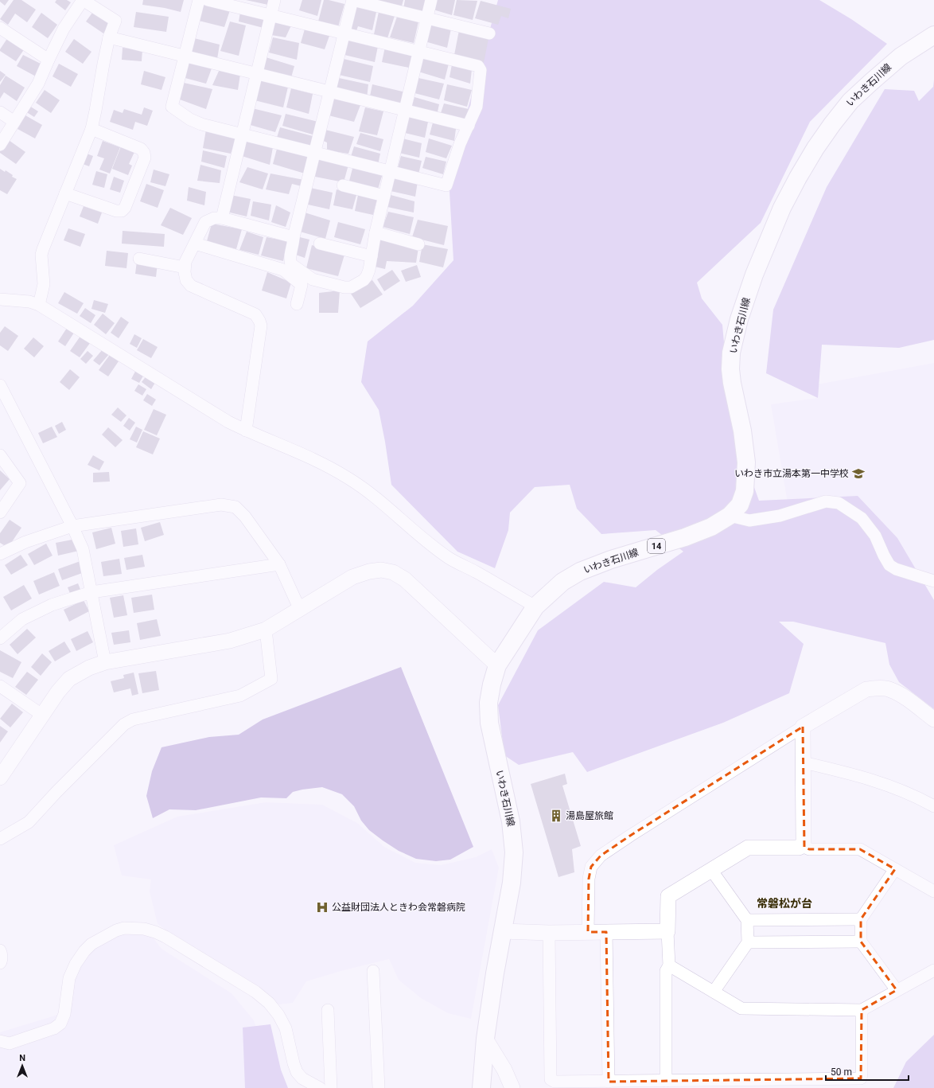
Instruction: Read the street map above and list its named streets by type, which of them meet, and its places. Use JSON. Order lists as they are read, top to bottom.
{
  "streets": {
    "main road": ["いわき石川線", "14"]
  },
  "districts": ["常磐松が台"],
  "places": {
    "school or university": ["いわき市立湯本第一中学校"],
    "building": ["湯島屋旅館"],
    "hospital": ["公益財団法人ときわ会常磐病院"]
  },
  "scale_bar": "50 m",
  "north": "top"
}
